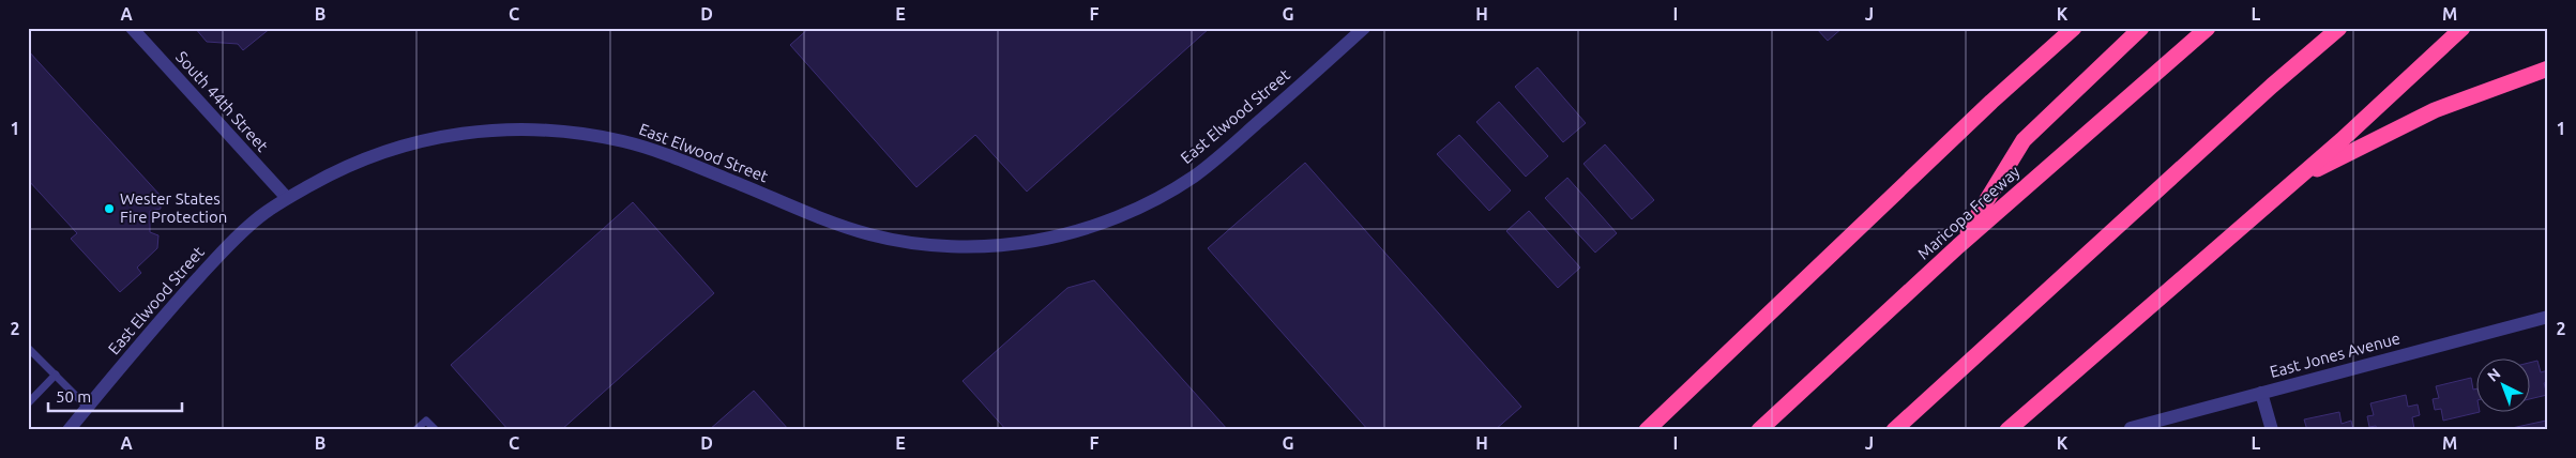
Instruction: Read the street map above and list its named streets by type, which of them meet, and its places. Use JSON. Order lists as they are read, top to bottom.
{
  "streets": {
    "highway": ["Maricopa Freeway"],
    "street": ["South 44th Street", "East Elwood Street", "East Jones Avenue"]
  },
  "crossings": [
    ["South 44th Street", "East Elwood Street"]
  ],
  "places": ["Wester States Fire Protection"],
  "scale_bar": "50 m",
  "north": "top left",
  "grid": {
    "columns": [
      "A",
      "B",
      "C",
      "D",
      "E",
      "F",
      "G",
      "H",
      "I",
      "J",
      "K",
      "L",
      "M"
    ],
    "rows": ["1", "2"]
  }
}
